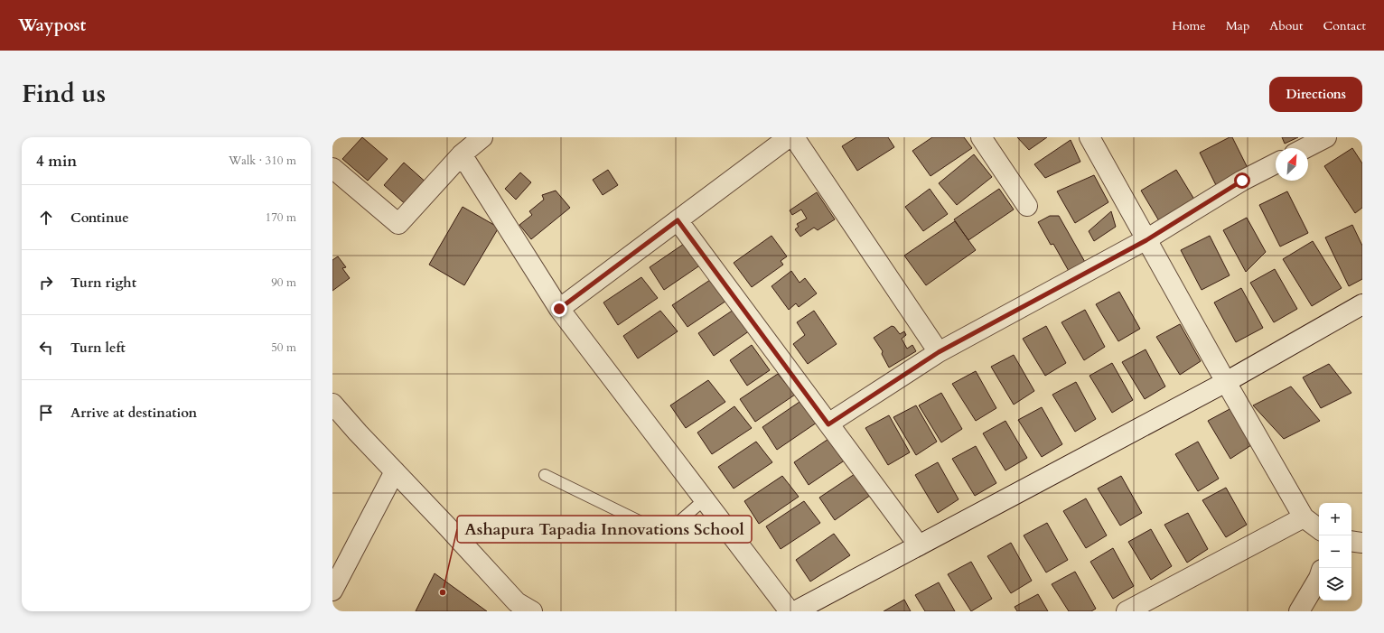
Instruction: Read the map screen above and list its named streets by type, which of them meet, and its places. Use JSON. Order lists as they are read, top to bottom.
{
  "places": ["Ashapura Tapadia Innovations School"],
  "north": "top right",
  "page": {
    "header": "Waypost",
    "nav": [
      "Home",
      "Map",
      "About",
      "Contact"
    ],
    "title": "Find us",
    "buttons": "Directions",
    "heading": ["4 min", "Walk · 310 m"],
    "list": [
      ["Continue", "170 m"],
      ["Turn right", "90 m"],
      ["Turn left", "50 m"],
      "Arrive at destination"
    ],
    "map_buttons": ["+", "−"]
  }
}
